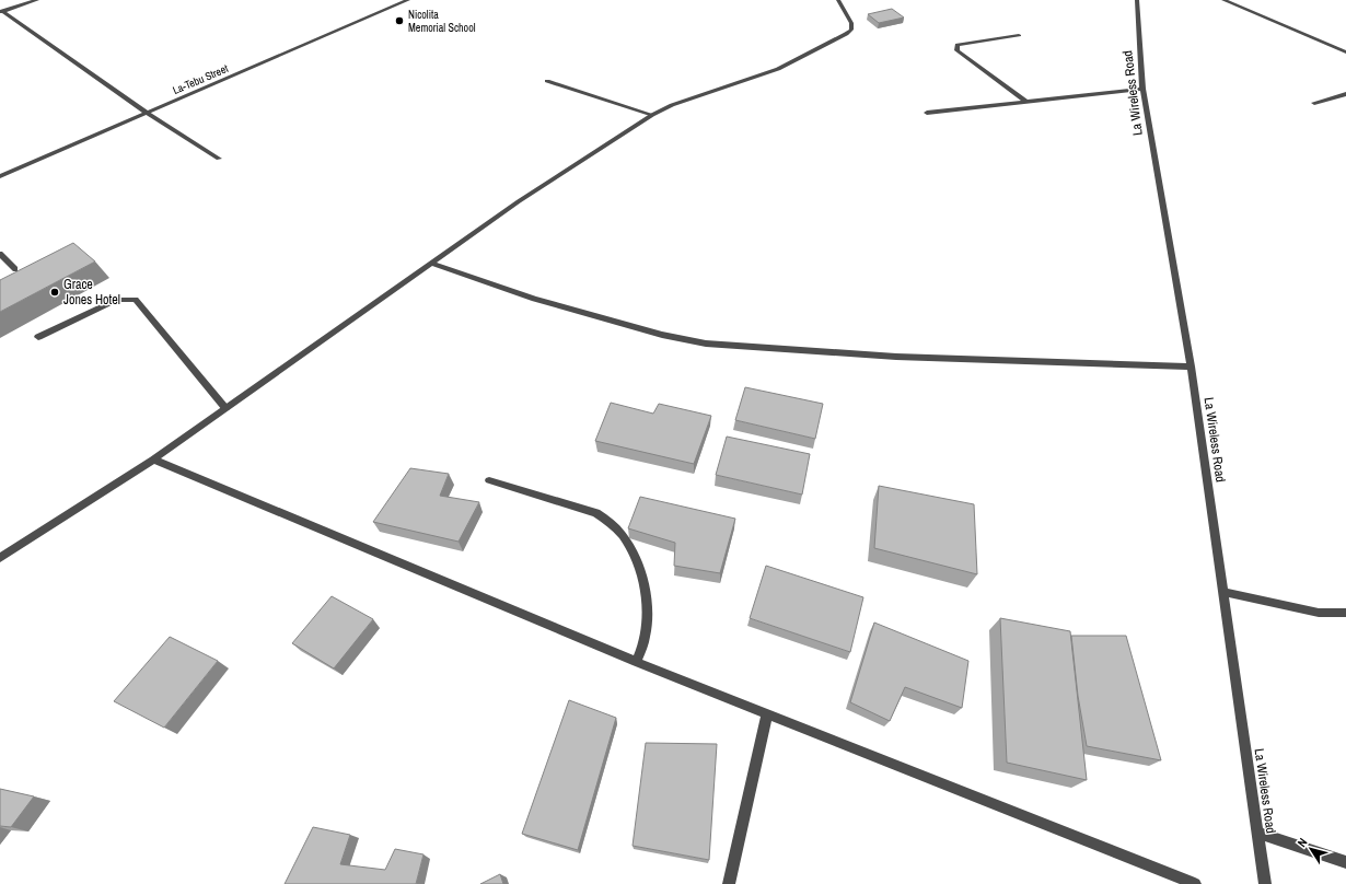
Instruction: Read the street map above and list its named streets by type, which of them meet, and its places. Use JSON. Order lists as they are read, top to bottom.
{
  "streets": {
    "street": ["La-Tebu Street", "La Wireless Road"]
  },
  "places": ["Nicolita Memorial School", "Grace Jones Hotel"],
  "north": "top left"
}
